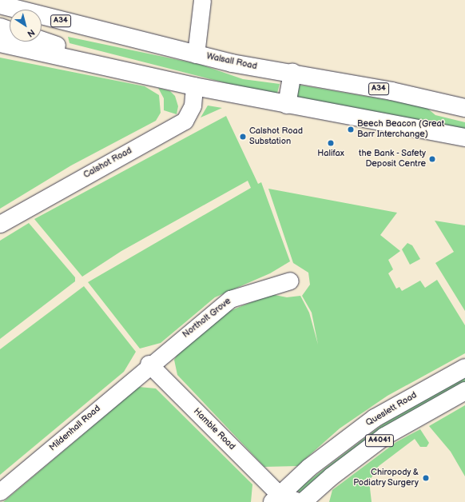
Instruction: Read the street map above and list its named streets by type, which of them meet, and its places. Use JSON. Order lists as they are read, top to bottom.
{
  "streets": {
    "highway": [
      "A34",
      "Walsall Road",
      "Queslett Road",
      "A4041"
    ],
    "street": [
      "Calshot Road",
      "Northolt Grove",
      "Mildenhall Road",
      "Hamble Road"
    ]
  },
  "crossings": [
    ["Northolt Grove", "Mildenhall Road"],
    ["Northolt Grove", "Hamble Road"],
    ["Queslett Road", "Hamble Road"],
    ["Mildenhall Road", "Hamble Road"]
  ],
  "places": [
    "Beech Beacon (Great Barr Interchange)",
    "Calshot Road Substation",
    "Halifax",
    "the Bank - Safety Deposit Centre",
    "Chiropody & Podiatry Surgery"
  ],
  "north": "bottom right"
}
